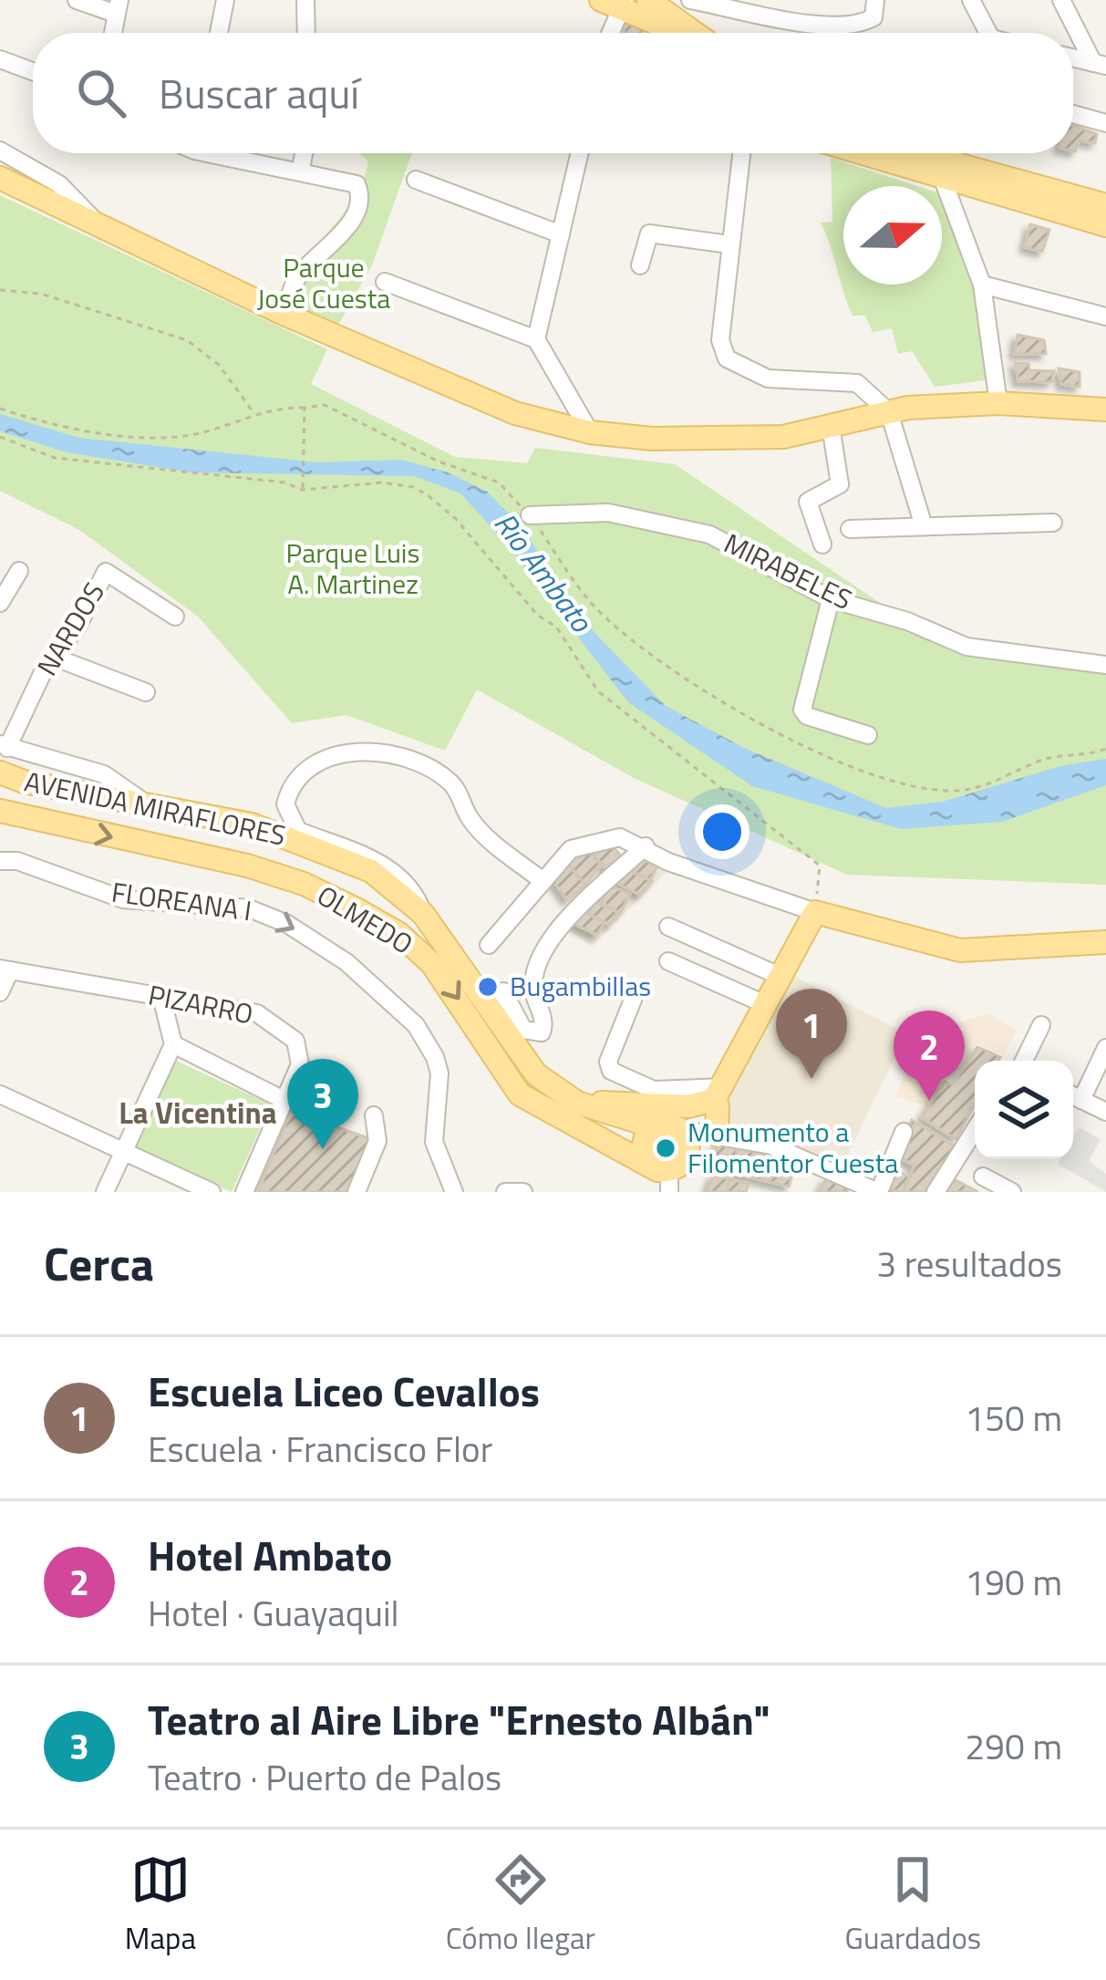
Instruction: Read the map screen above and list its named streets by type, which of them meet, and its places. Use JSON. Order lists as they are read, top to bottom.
{
  "streets": {
    "main road": ["AVENIDA MIRAFLORES", "OLMEDO"],
    "street": [
      "MIRABELES",
      "NARDOS",
      "FLOREANA I",
      "PIZARRO"
    ]
  },
  "one_way": ["OLMEDO"],
  "districts": ["La Vicentina"],
  "water": ["Río Ambato"],
  "parks": ["Parque José Cuesta", "Parque Luis A. Martinez"],
  "places": ["Bugambillas", "Monumento a Filomentor Cuesta"],
  "north": "right",
  "page": {
    "search": "Buscar aquí",
    "pins": ["1", "2", "3"],
    "heading": ["Cerca", "3 resultados"],
    "list": [
      {
        "mark": "1",
        "name": "Escuela Liceo Cevallos",
        "note": "Escuela · Francisco Flor",
        "value": "150 m"
      },
      {
        "mark": "2",
        "name": "Hotel Ambato",
        "note": "Hotel · Guayaquil",
        "value": "190 m"
      },
      {
        "mark": "3",
        "name": "Teatro al Aire Libre \"Ernesto Albán\"",
        "note": "Teatro · Puerto de Palos",
        "value": "290 m"
      }
    ],
    "nav": ["Mapa", "Cómo llegar", "Guardados"]
  }
}
